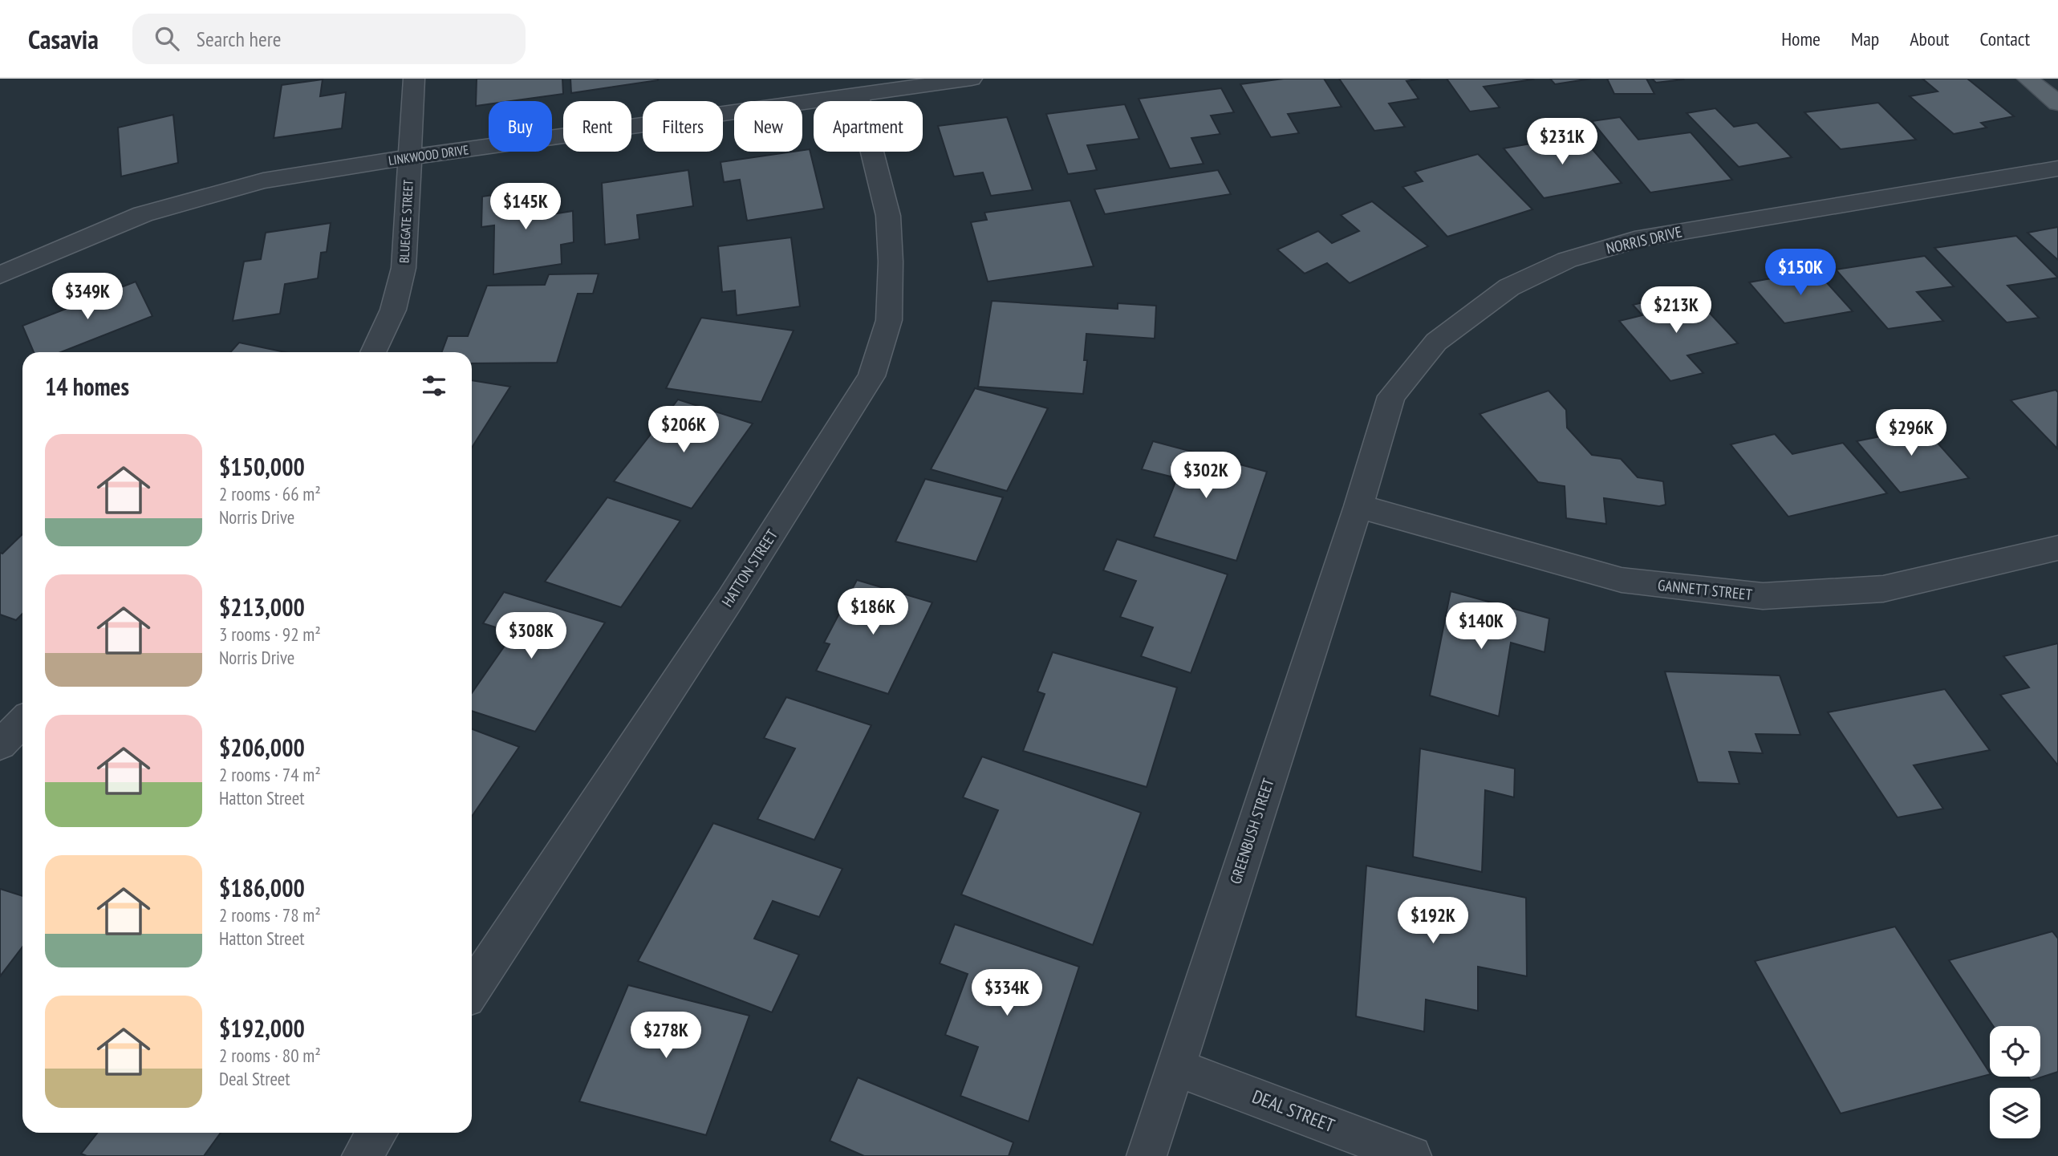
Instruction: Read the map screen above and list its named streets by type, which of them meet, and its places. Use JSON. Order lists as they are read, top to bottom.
{
  "streets": {
    "street": [
      "LINKWOOD DRIVE",
      "BLUEGATE STREET",
      "NORRIS DRIVE",
      "HATTON STREET",
      "GANNETT STREET",
      "GREENBUSH STREET",
      "DEAL STREET"
    ]
  },
  "crossings": [
    ["LINKWOOD DRIVE", "BLUEGATE STREET"],
    ["LINKWOOD DRIVE", "HATTON STREET"],
    ["NORRIS DRIVE", "GANNETT STREET"],
    ["NORRIS DRIVE", "GREENBUSH STREET"],
    ["GANNETT STREET", "GREENBUSH STREET"],
    ["GREENBUSH STREET", "DEAL STREET"]
  ],
  "page": {
    "header": "Casavia",
    "search": "Search here",
    "nav": [
      "Home",
      "Map",
      "About",
      "Contact"
    ],
    "chip": [
      "Buy",
      "Rent",
      "Filters",
      "New",
      "Apartment"
    ],
    "price": [
      "$231K",
      "$145K",
      "$150K",
      "$349K",
      "$213K",
      "$206K",
      "$296K",
      "$302K",
      "$186K",
      "$140K",
      "$308K",
      "$192K",
      "$334K",
      "$278K"
    ],
    "heading": "14 homes",
    "list": [
      {
        "name": "$150,000",
        "note": "2 rooms · 66 m² · Norris Drive"
      },
      {
        "name": "$213,000",
        "note": "3 rooms · 92 m² · Norris Drive"
      },
      {
        "name": "$206,000",
        "note": "2 rooms · 74 m² · Hatton Street"
      },
      {
        "name": "$186,000",
        "note": "2 rooms · 78 m² · Hatton Street"
      },
      {
        "name": "$192,000",
        "note": "2 rooms · 80 m² · Deal Street"
      }
    ]
  }
}
